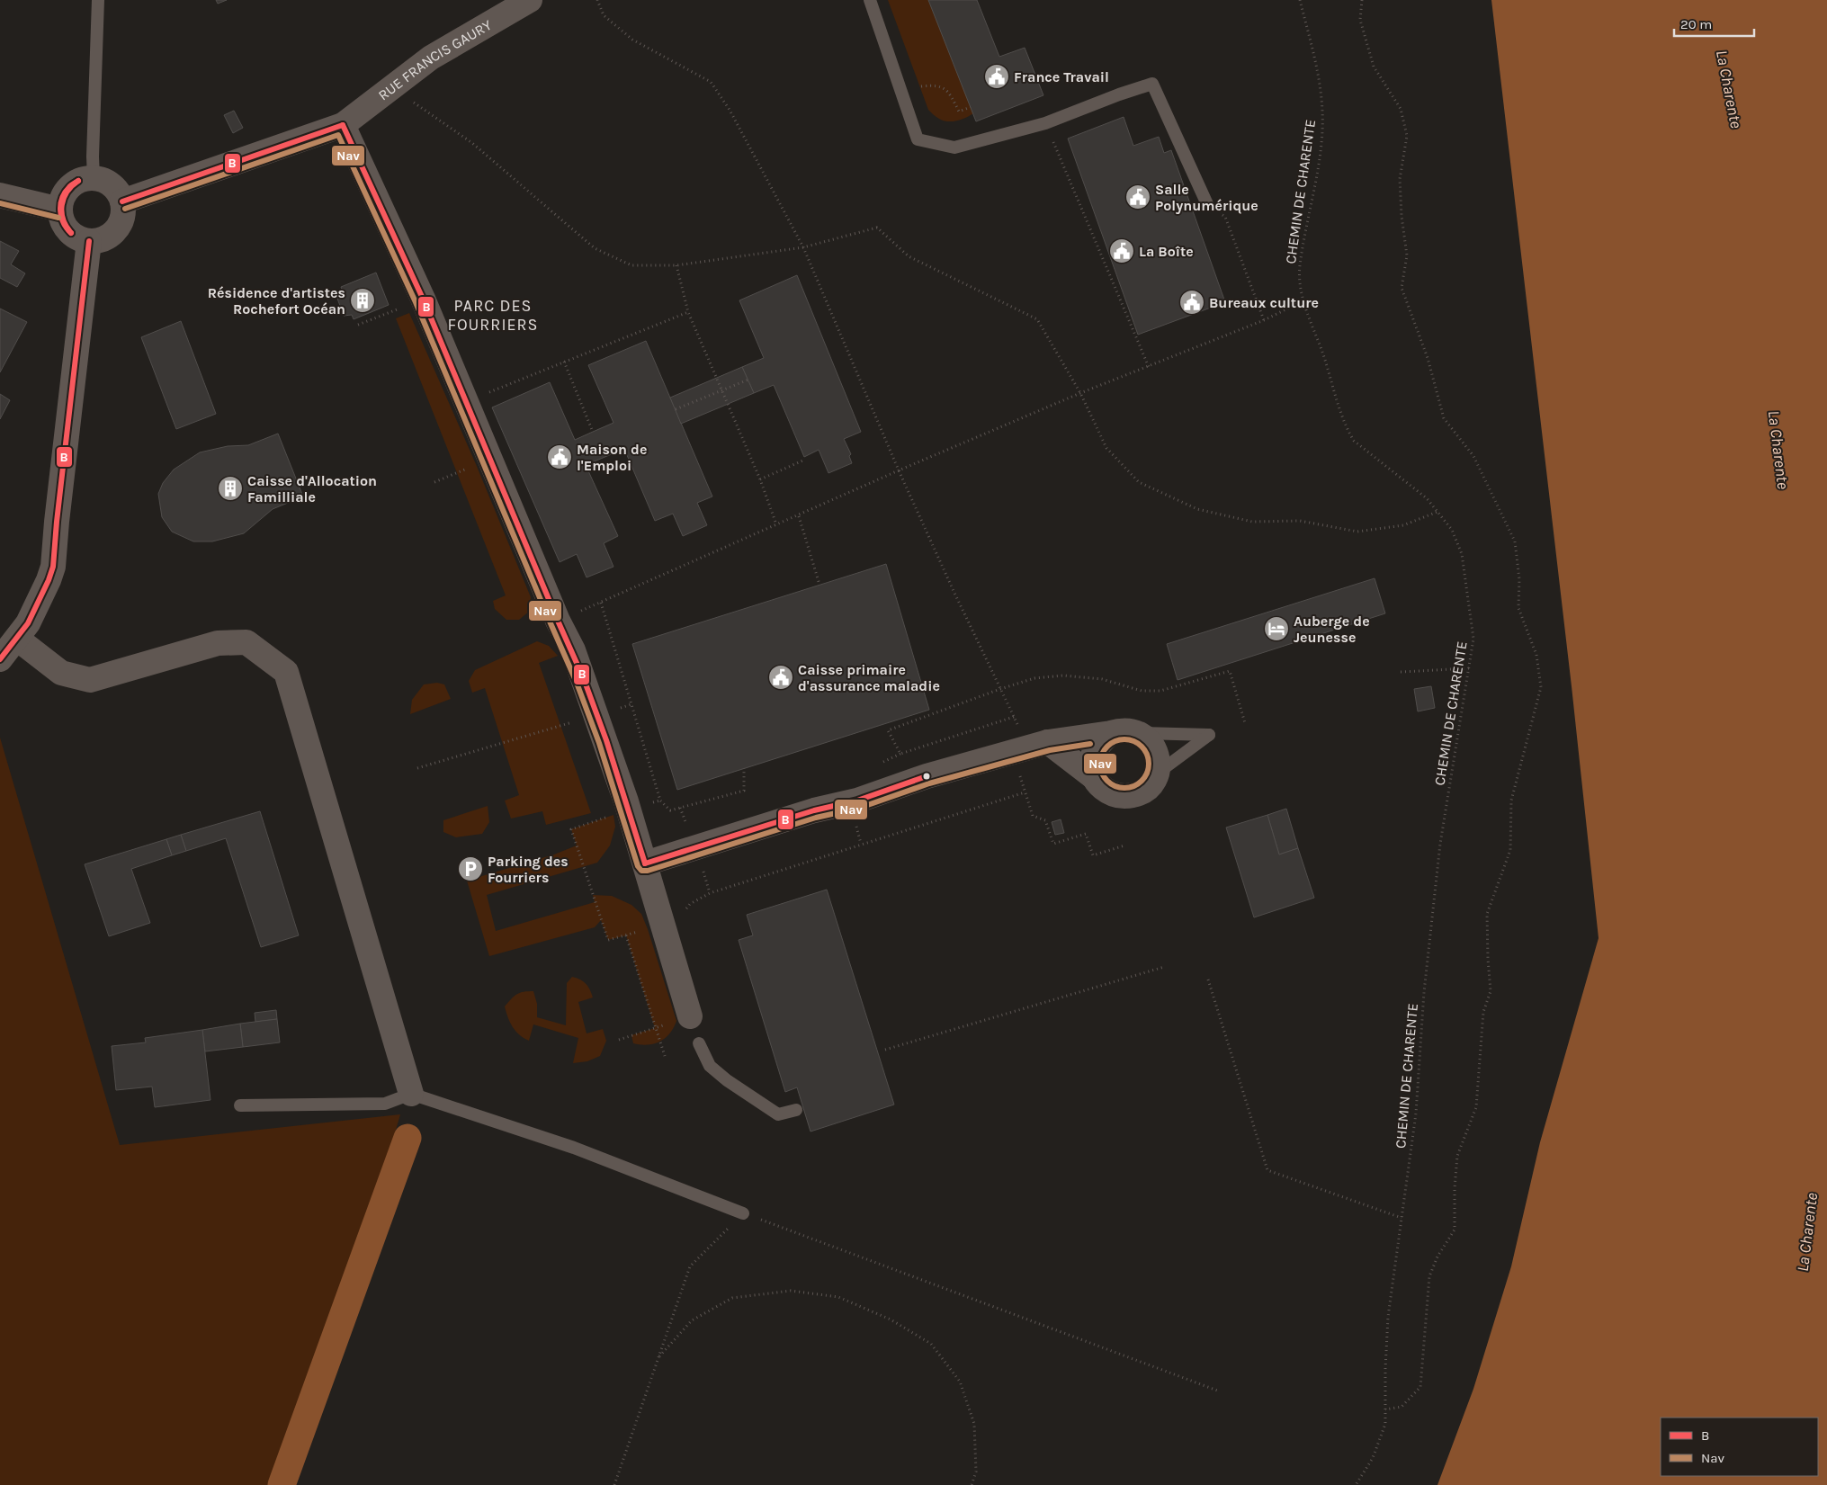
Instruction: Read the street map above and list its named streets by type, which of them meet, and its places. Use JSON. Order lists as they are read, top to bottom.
{
  "streets": {
    "street": ["RUE FRANCIS GAURY"],
    "path": ["CHEMIN DE CHARENTE"]
  },
  "districts": ["PARC DES FOURRIERS"],
  "water": ["La Charente"],
  "places": {
    "public building": [
      "France Travail",
      "Salle Polynumérique",
      "La Boîte",
      "Bureaux culture",
      "Maison de l'Emploi",
      "Caisse primaire d'assurance maladie"
    ],
    "building": ["Résidence d'artistes Rochefort Océan", "Caisse d'Allocation Familliale"],
    "hotel": ["Auberge de Jeunesse"],
    "parking": ["Parking des Fourriers"]
  },
  "lines": ["transit line B", "transit line Nav"],
  "legend": ["B", "Nav"],
  "scale_bar": "20 m"
}
